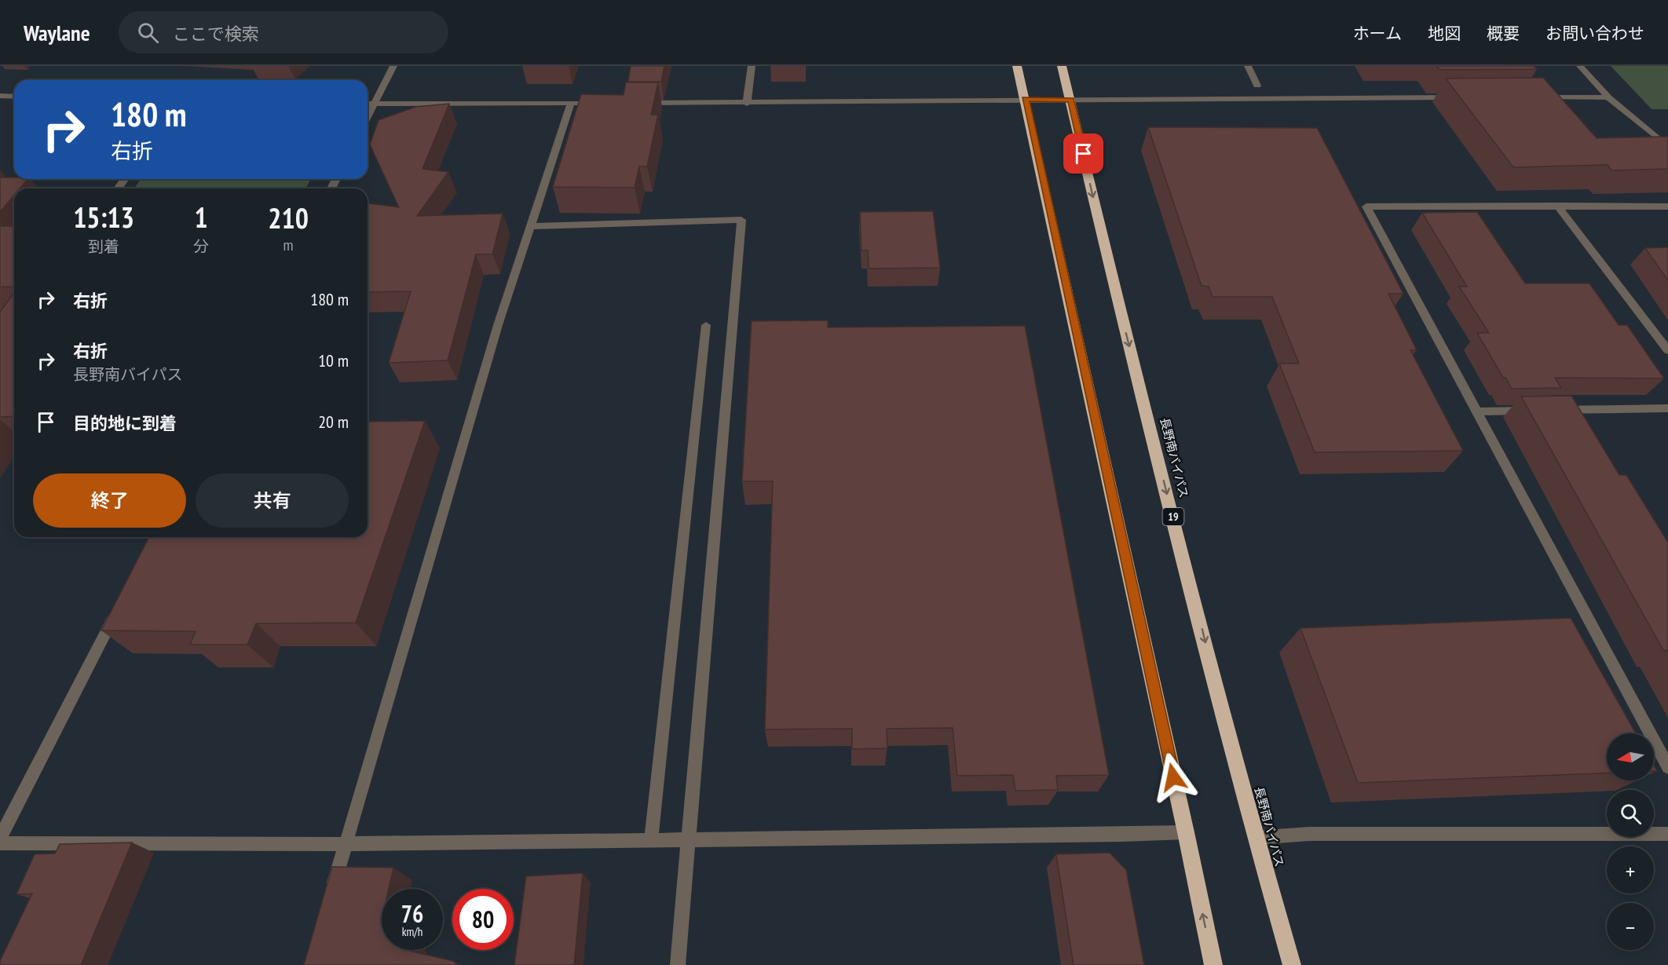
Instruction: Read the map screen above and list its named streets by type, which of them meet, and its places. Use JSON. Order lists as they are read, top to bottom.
{
  "streets": {
    "highway": ["長野南バイパス", "19"]
  },
  "north": "left",
  "page": {
    "header": "Waylane",
    "search": "ここで検索",
    "nav": [
      "ホーム",
      "地図",
      "概要",
      "お問い合わせ"
    ],
    "turn": ["180 m", "右折"],
    "eta": [
      "15:13",
      "到着",
      "1",
      "分",
      "210",
      "m"
    ],
    "list": [
      {
        "name": "右折",
        "value": "180 m"
      },
      {
        "name": "右折",
        "note": "長野南バイパス",
        "value": "10 m"
      },
      {
        "name": "目的地に到着",
        "value": "20 m"
      }
    ],
    "buttons": ["終了", "共有"],
    "map_buttons": ["+", "−"],
    "speed": "76 km/h",
    "limit": "80"
  }
}
